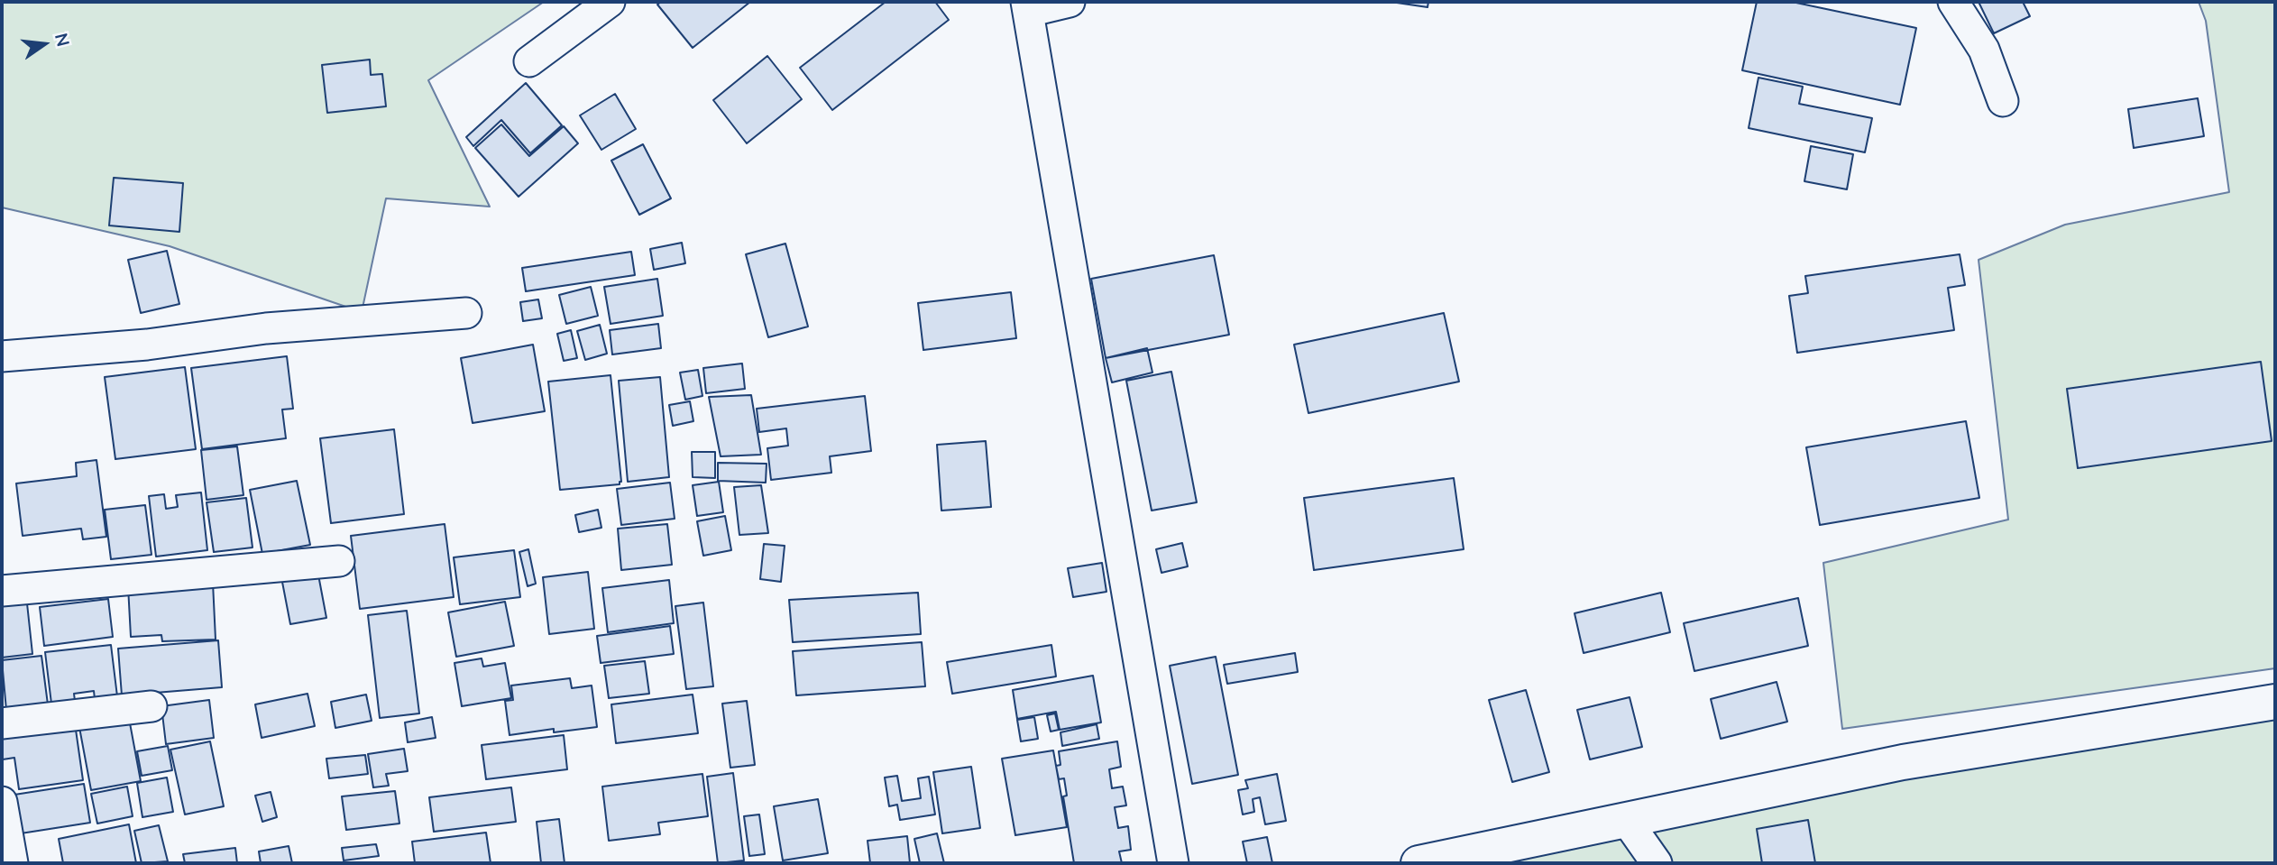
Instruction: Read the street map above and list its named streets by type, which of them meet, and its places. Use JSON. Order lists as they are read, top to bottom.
{
  "north": "right"
}
